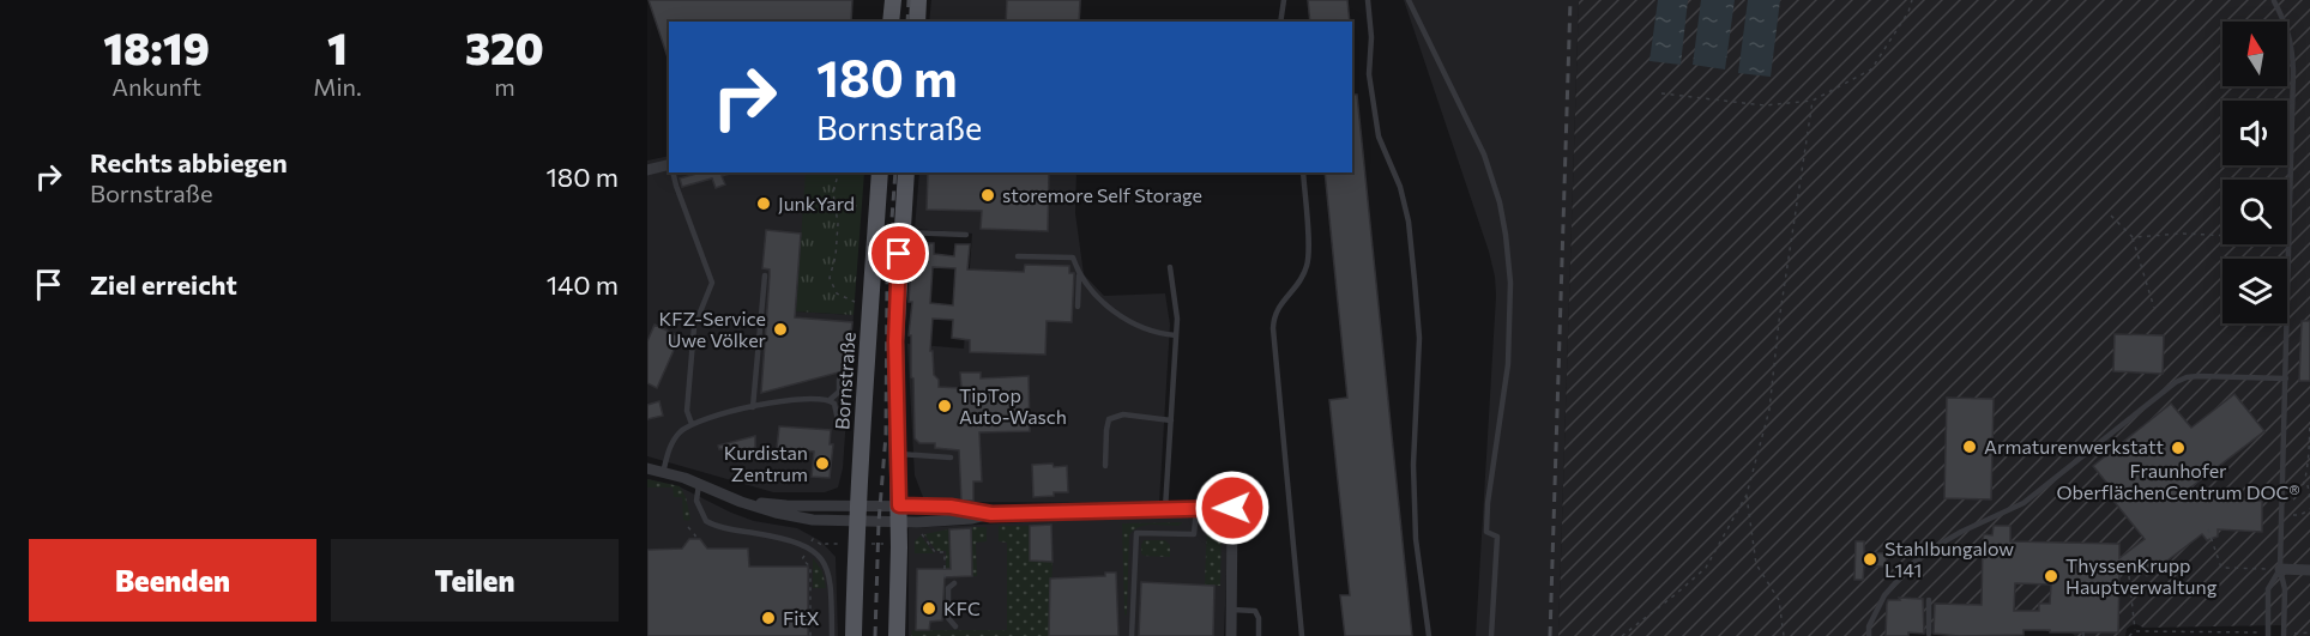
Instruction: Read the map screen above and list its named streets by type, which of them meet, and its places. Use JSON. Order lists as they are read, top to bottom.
{
  "streets": {
    "main road": ["Bornstraße"]
  },
  "places": [
    "storemore Self Storage",
    "JunkYard",
    "KFZ-Service Uwe Völker",
    "TipTop Auto-Wasch",
    "Armaturenwerkstatt",
    "Fraunhofer OberflächenCentrum DOC®",
    "Kurdistan Zentrum",
    "Stahlbungalow L141",
    "ThyssenKrupp Hauptverwaltung",
    "KFC",
    "FitX"
  ],
  "north": "top",
  "page": {
    "eta": [
      "18:19",
      "Ankunft",
      "1",
      "Min.",
      "320",
      "m"
    ],
    "turn": ["180 m", "Bornstraße"],
    "list": [
      {
        "name": "Rechts abbiegen",
        "note": "Bornstraße",
        "value": "180 m"
      },
      {
        "name": "Ziel erreicht",
        "value": "140 m"
      }
    ],
    "buttons": ["Beenden", "Teilen"]
  }
}
